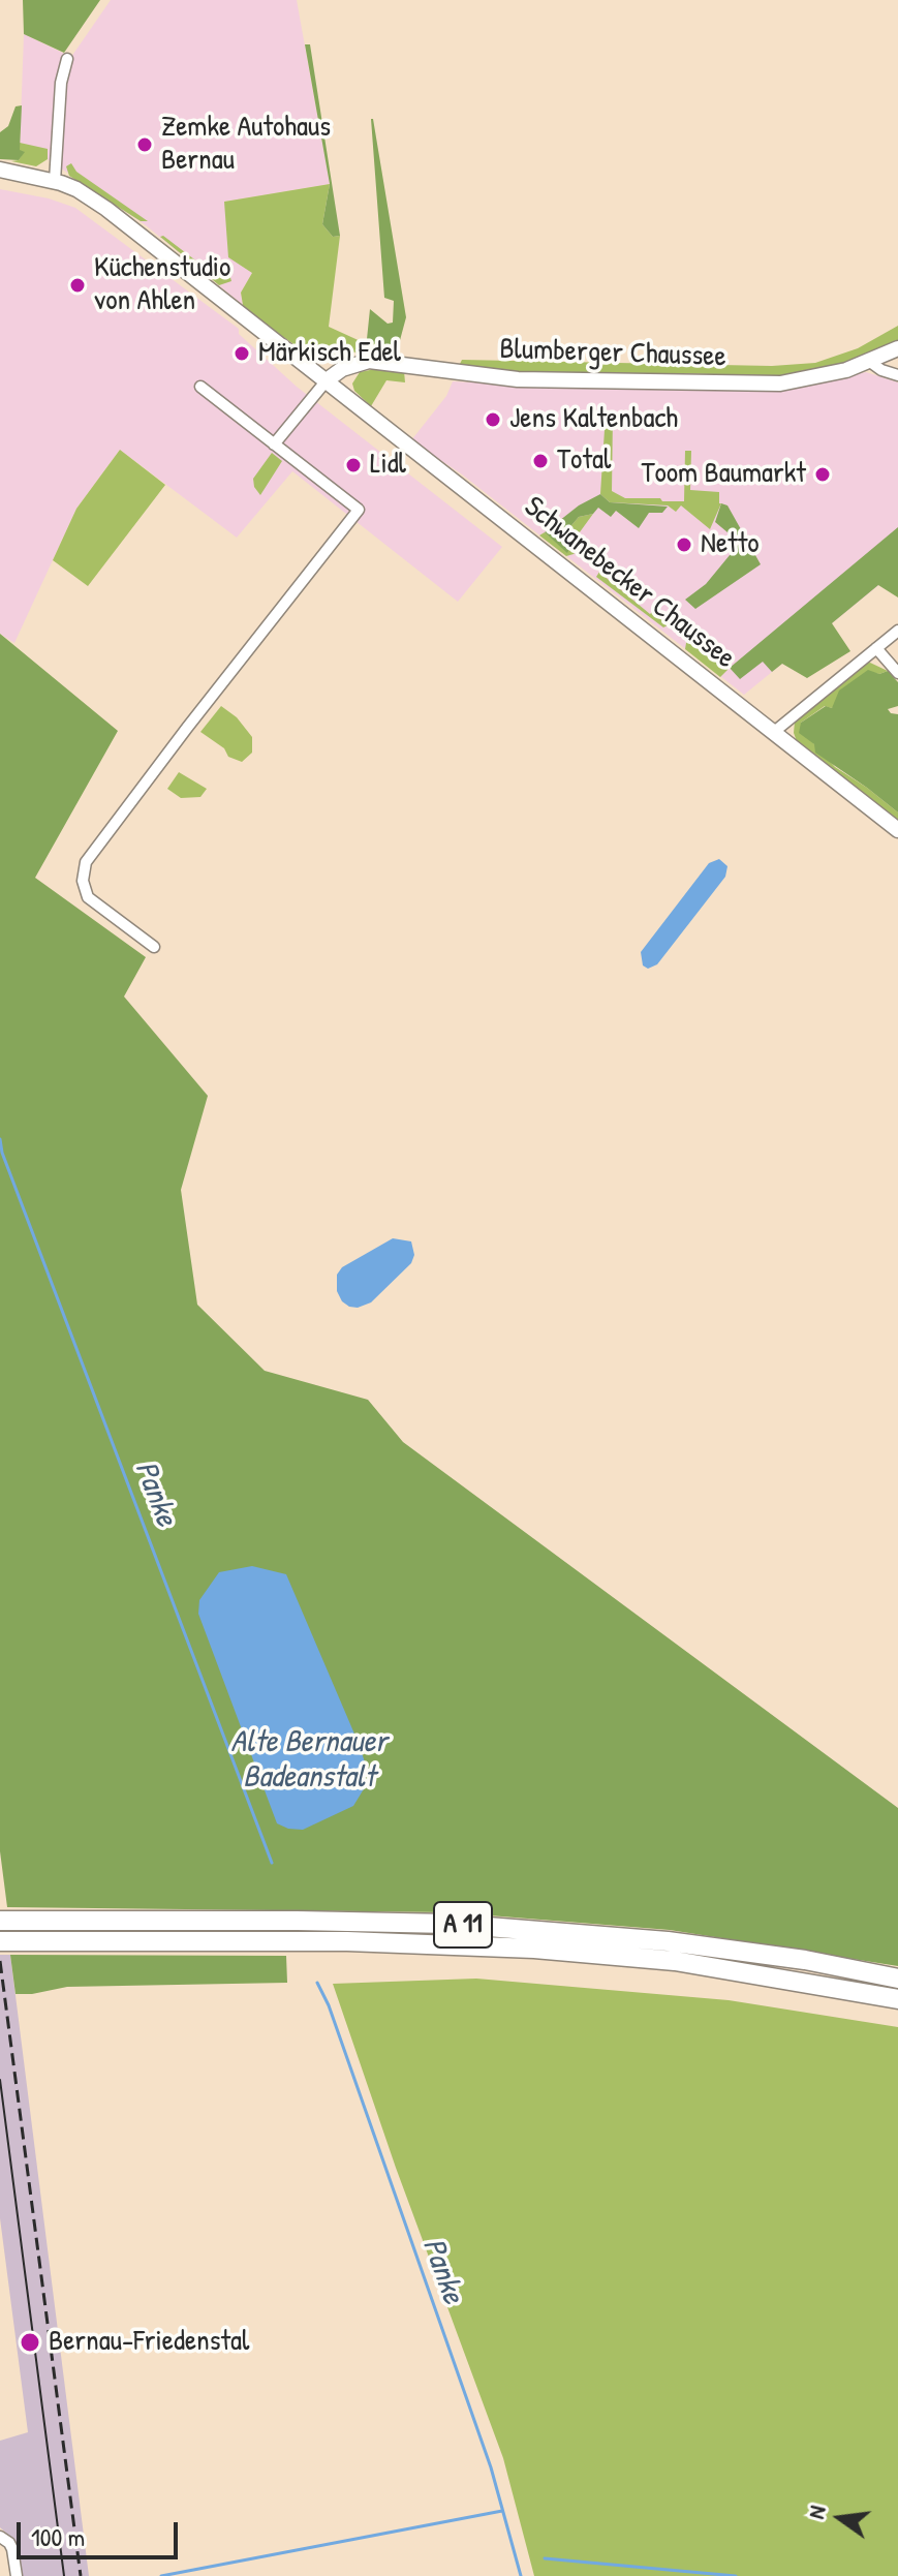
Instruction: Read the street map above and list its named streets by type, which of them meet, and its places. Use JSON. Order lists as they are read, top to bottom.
{
  "streets": {
    "highway": ["A 11"],
    "main road": ["Blumberger Chaussee", "Schwanebecker Chaussee"]
  },
  "crossings": [
    ["Blumberger Chaussee", "Schwanebecker Chaussee"]
  ],
  "water": ["Panke", "Alte Bernauer Badeanstalt"],
  "places": [
    "Zemke Autohaus Bernau",
    "Küchenstudio von Ahlen",
    "Märkisch Edel",
    "Jens Kaltenbach",
    "Total",
    "Lidl",
    "Toom Baumarkt",
    "Netto",
    "Bernau-Friedenstal"
  ],
  "scale_bar": "100 m",
  "north": "left"
}
